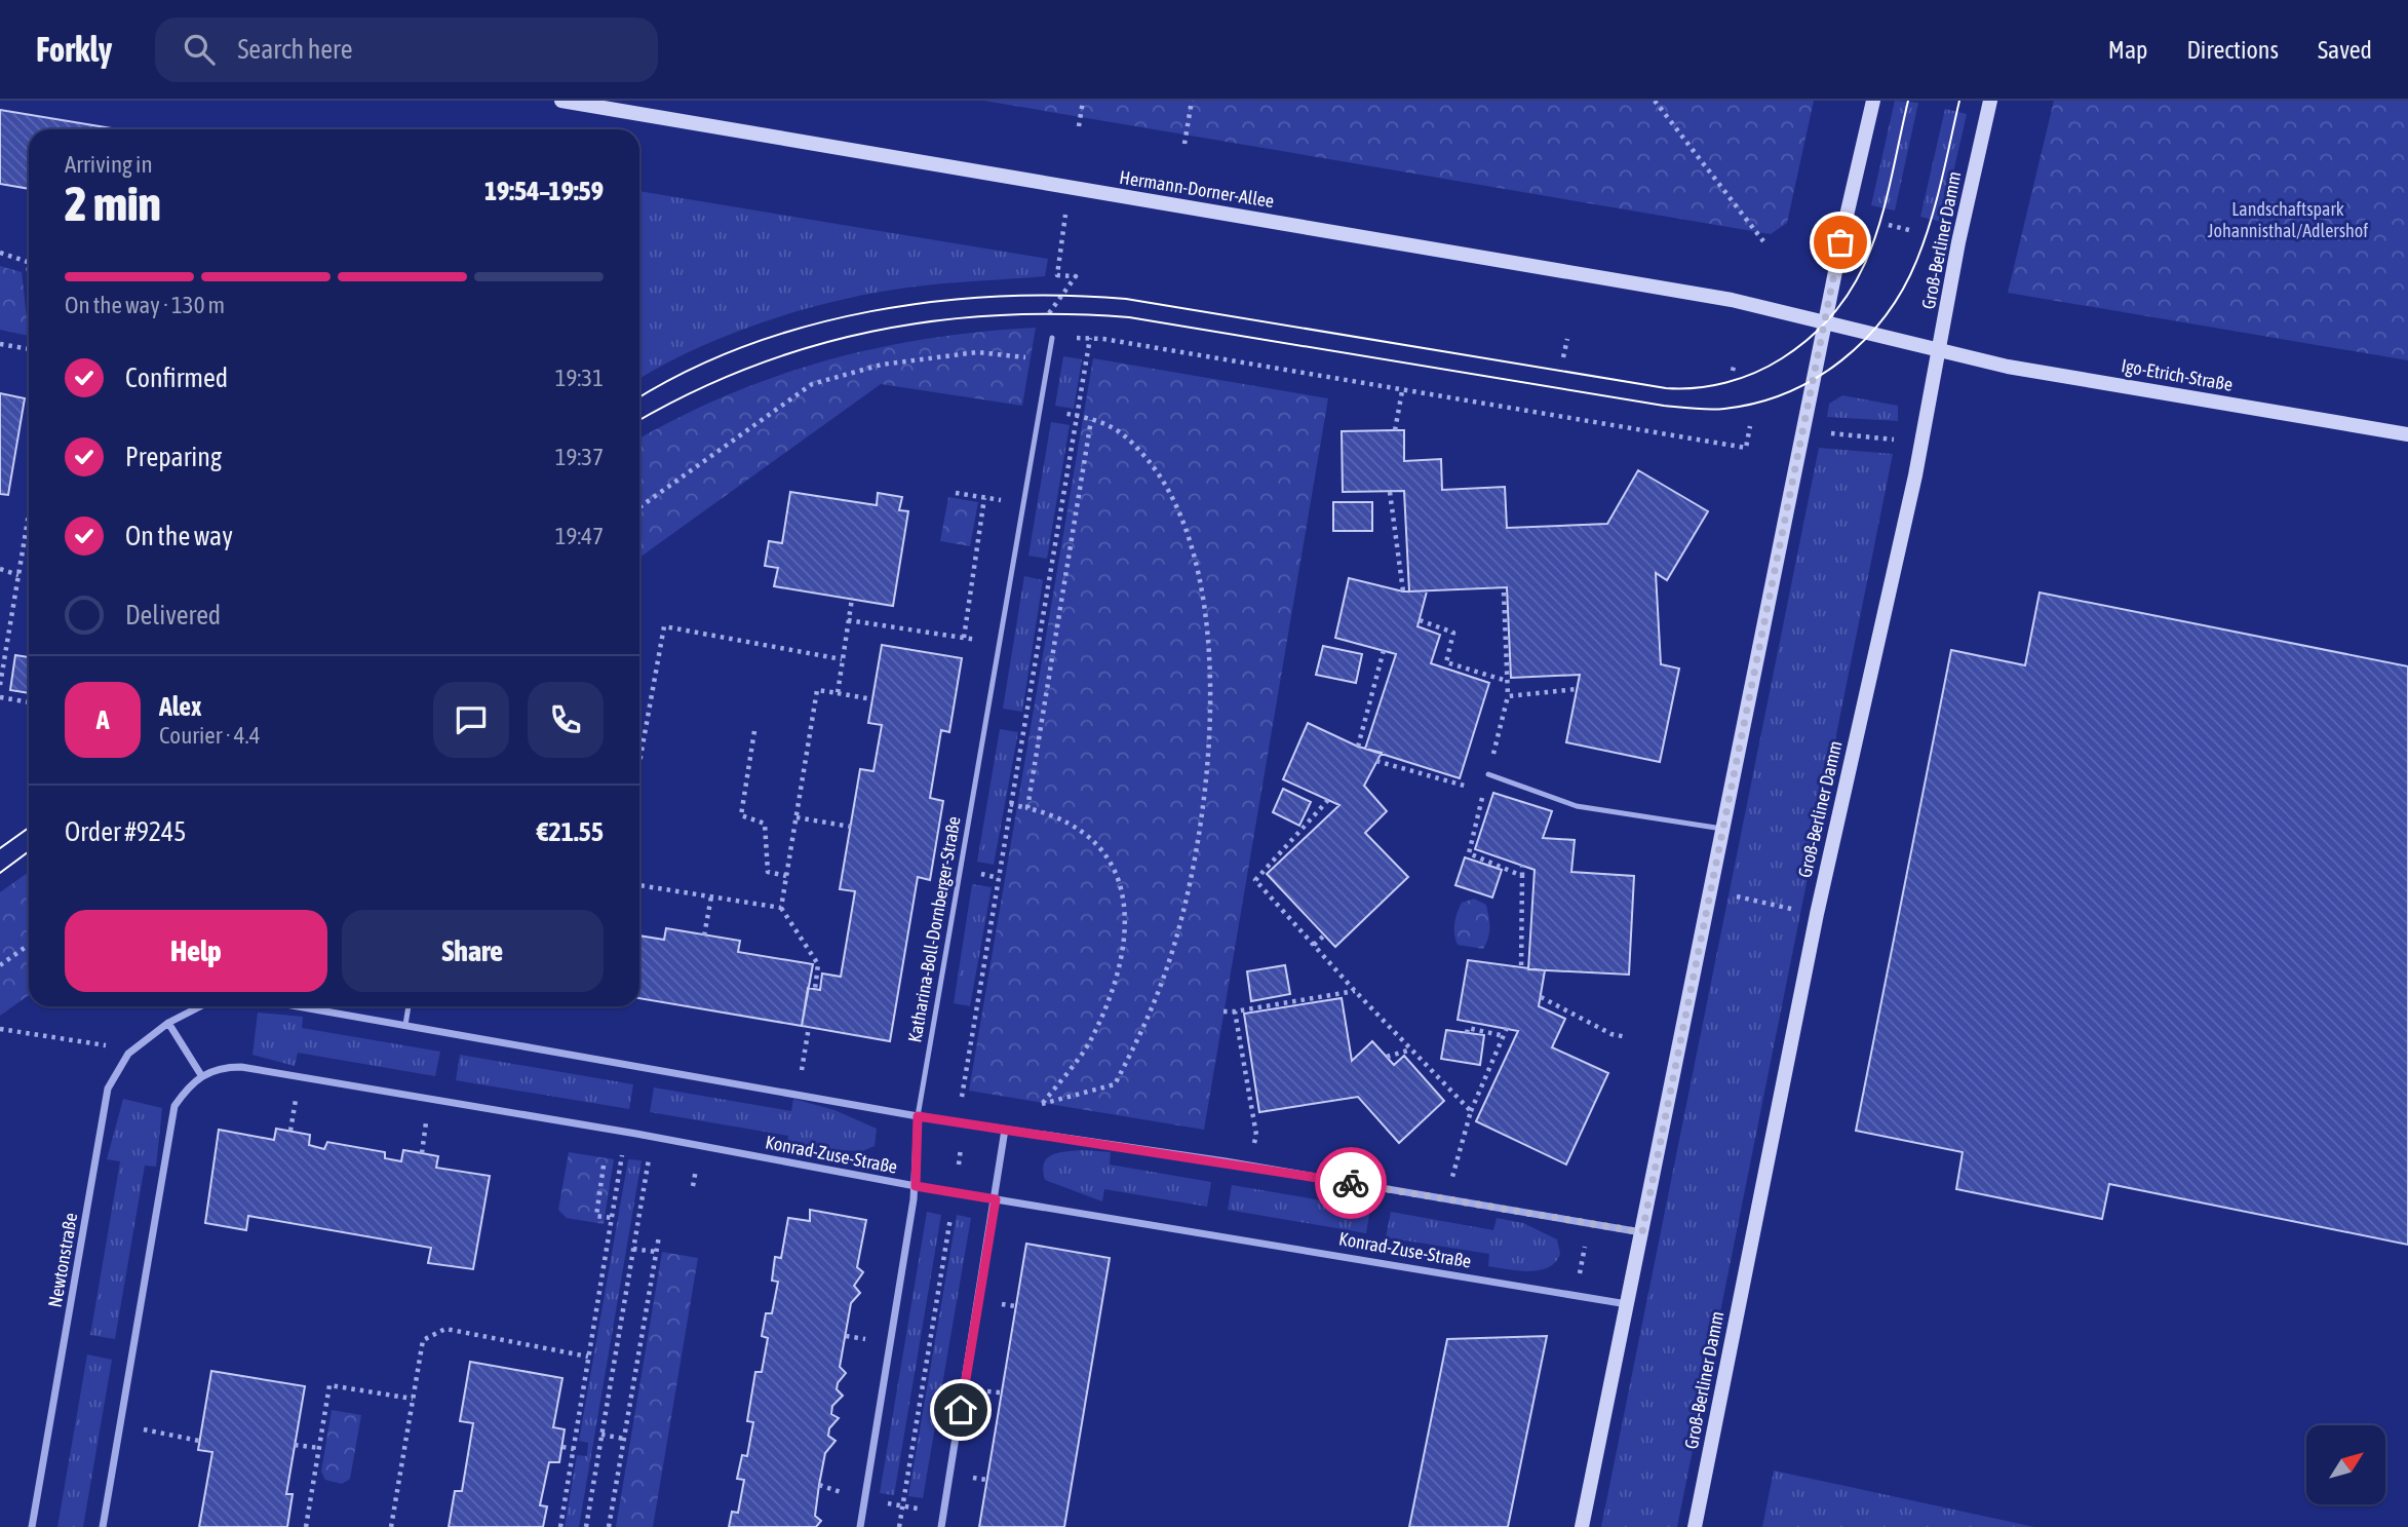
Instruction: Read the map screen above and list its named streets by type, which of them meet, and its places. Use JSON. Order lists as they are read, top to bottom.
{
  "streets": {
    "main road": ["Hermann-Dorner-Allee", "Groß-Berliner Damm", "Igo-Etrich-Straße"],
    "street": ["Katharina-Boll-Dornberger-Straße", "Konrad-Zuse-Straße", "Newtonstraße"]
  },
  "crossings": [
    ["Hermann-Dorner-Allee", "Groß-Berliner Damm"],
    ["Hermann-Dorner-Allee", "Igo-Etrich-Straße"],
    ["Groß-Berliner Damm", "Igo-Etrich-Straße"],
    ["Katharina-Boll-Dornberger-Straße", "Konrad-Zuse-Straße"]
  ],
  "parks": ["Landschaftspark Johannisthal/Adlershof"],
  "north": "top right",
  "page": {
    "header": "Forkly",
    "search": "Search here",
    "nav": ["Map", "Directions", "Saved"],
    "heading": ["2 min", "Arriving in", "19:54–19:59"],
    "panel": [
      "Alex",
      "Courier · 4.4",
      "Order #9245",
      "€21.55"
    ],
    "bar": "On the way · 130 m",
    "list": [
      ["Confirmed", "19:31"],
      ["Preparing", "19:37"],
      ["On the way", "19:47"],
      "Delivered"
    ],
    "round": "A",
    "buttons": ["Help", "Share"]
  }
}
